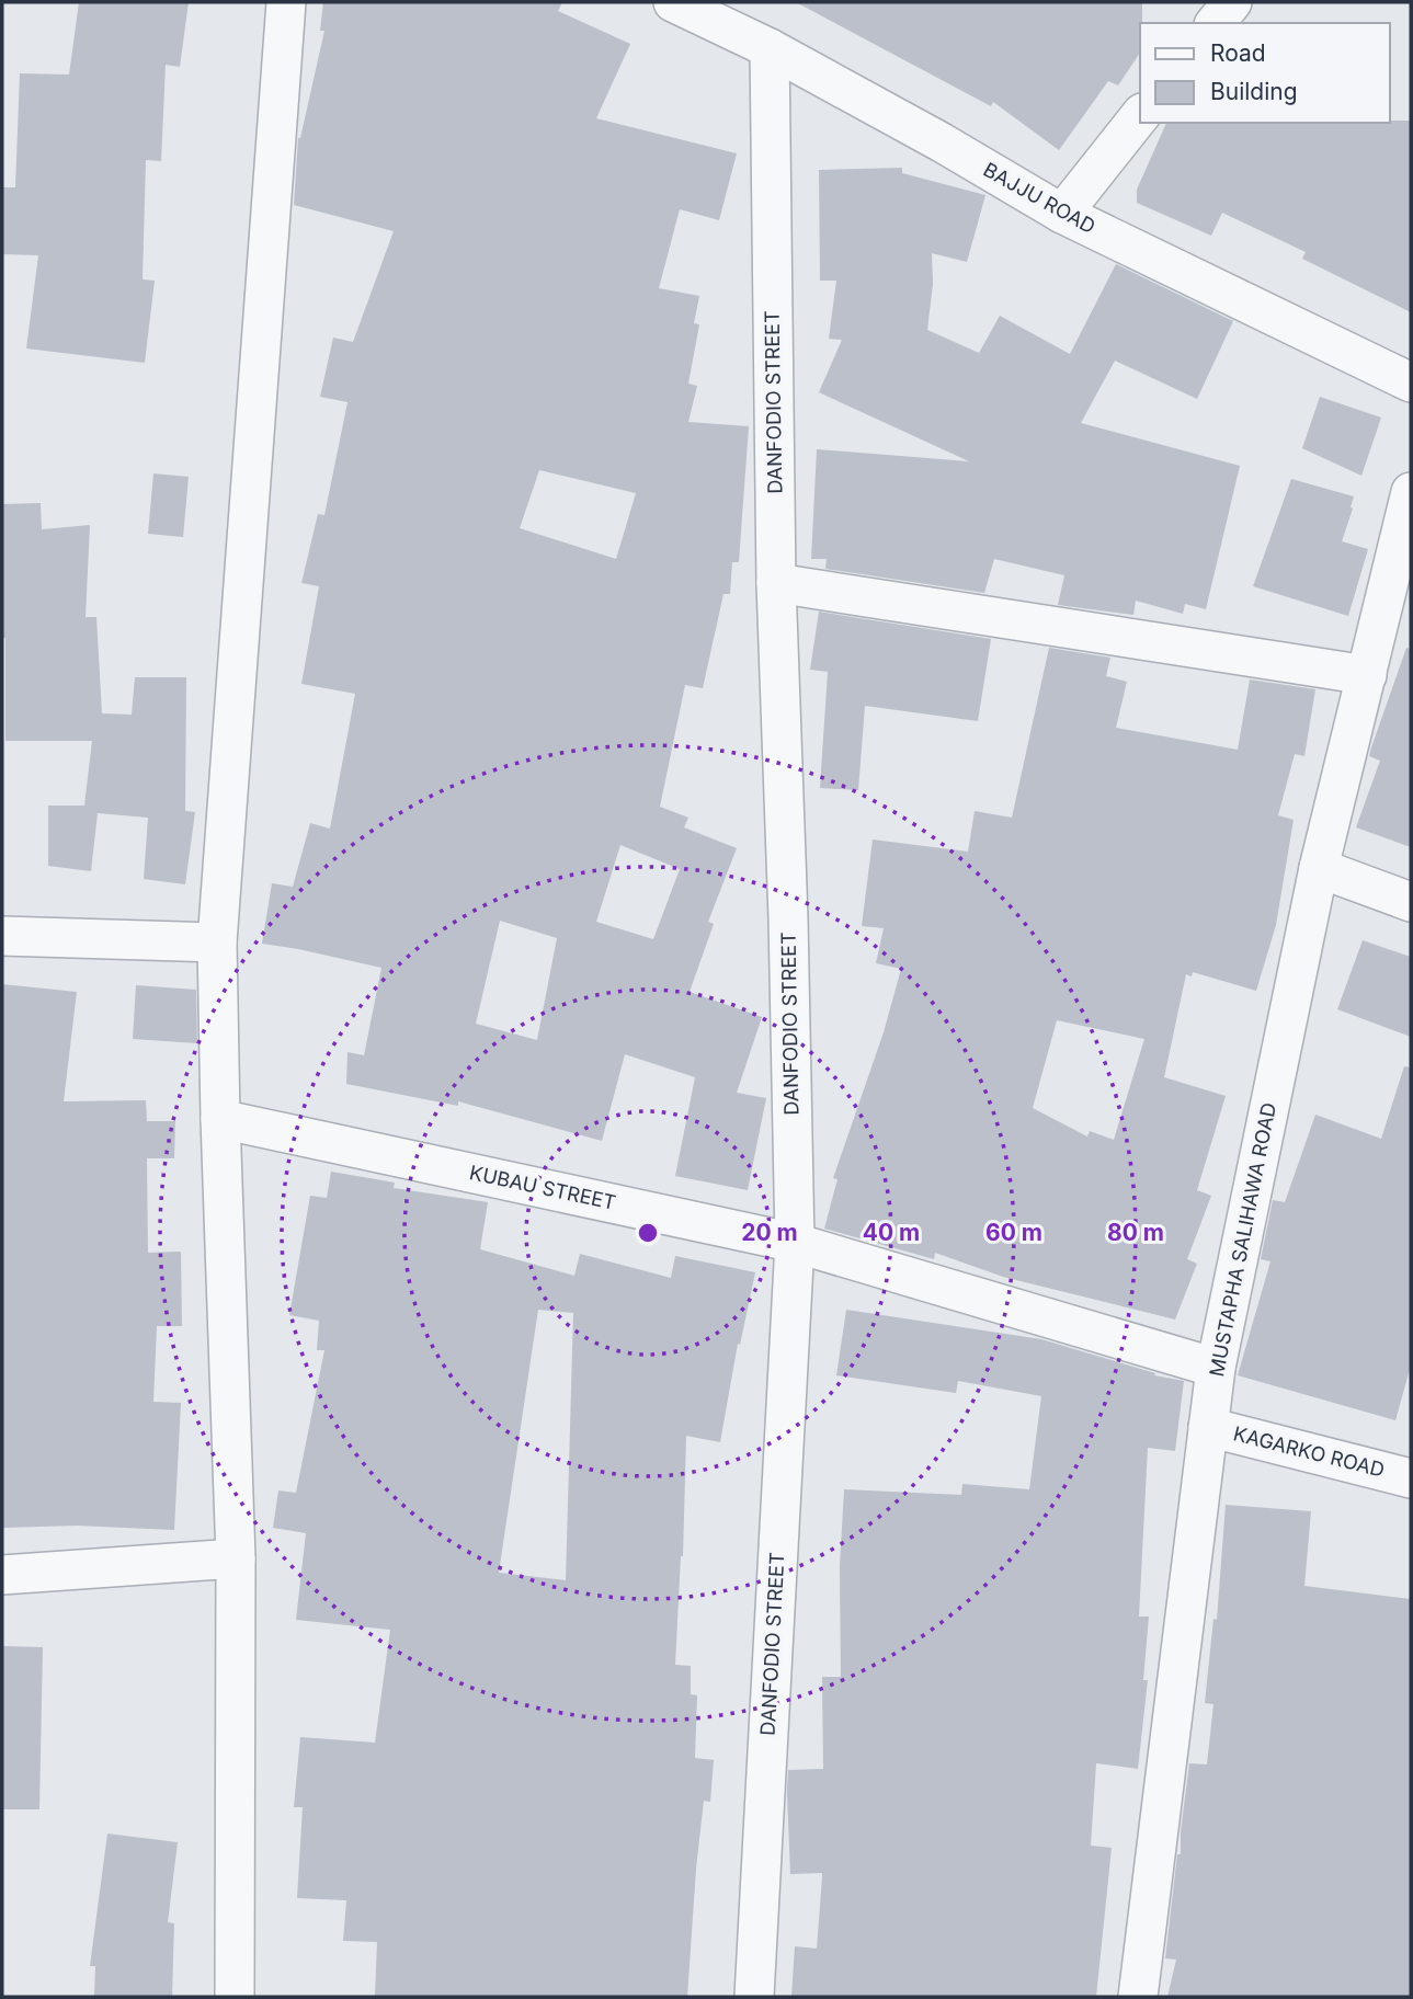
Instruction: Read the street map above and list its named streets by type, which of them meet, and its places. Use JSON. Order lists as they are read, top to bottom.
{
  "streets": {
    "street": [
      "BAJJU ROAD",
      "DANFODIO STREET",
      "KUBAU STREET",
      "MUSTAPHA SALIHAWA ROAD",
      "KAGARKO ROAD"
    ]
  },
  "crossings": [
    ["BAJJU ROAD", "DANFODIO STREET"],
    ["DANFODIO STREET", "KUBAU STREET"],
    ["KUBAU STREET", "MUSTAPHA SALIHAWA ROAD"],
    ["MUSTAPHA SALIHAWA ROAD", "KAGARKO ROAD"]
  ],
  "legend": ["Road", "Building"],
  "rings": [
    "20 m",
    "40 m",
    "60 m",
    "80 m"
  ]
}
